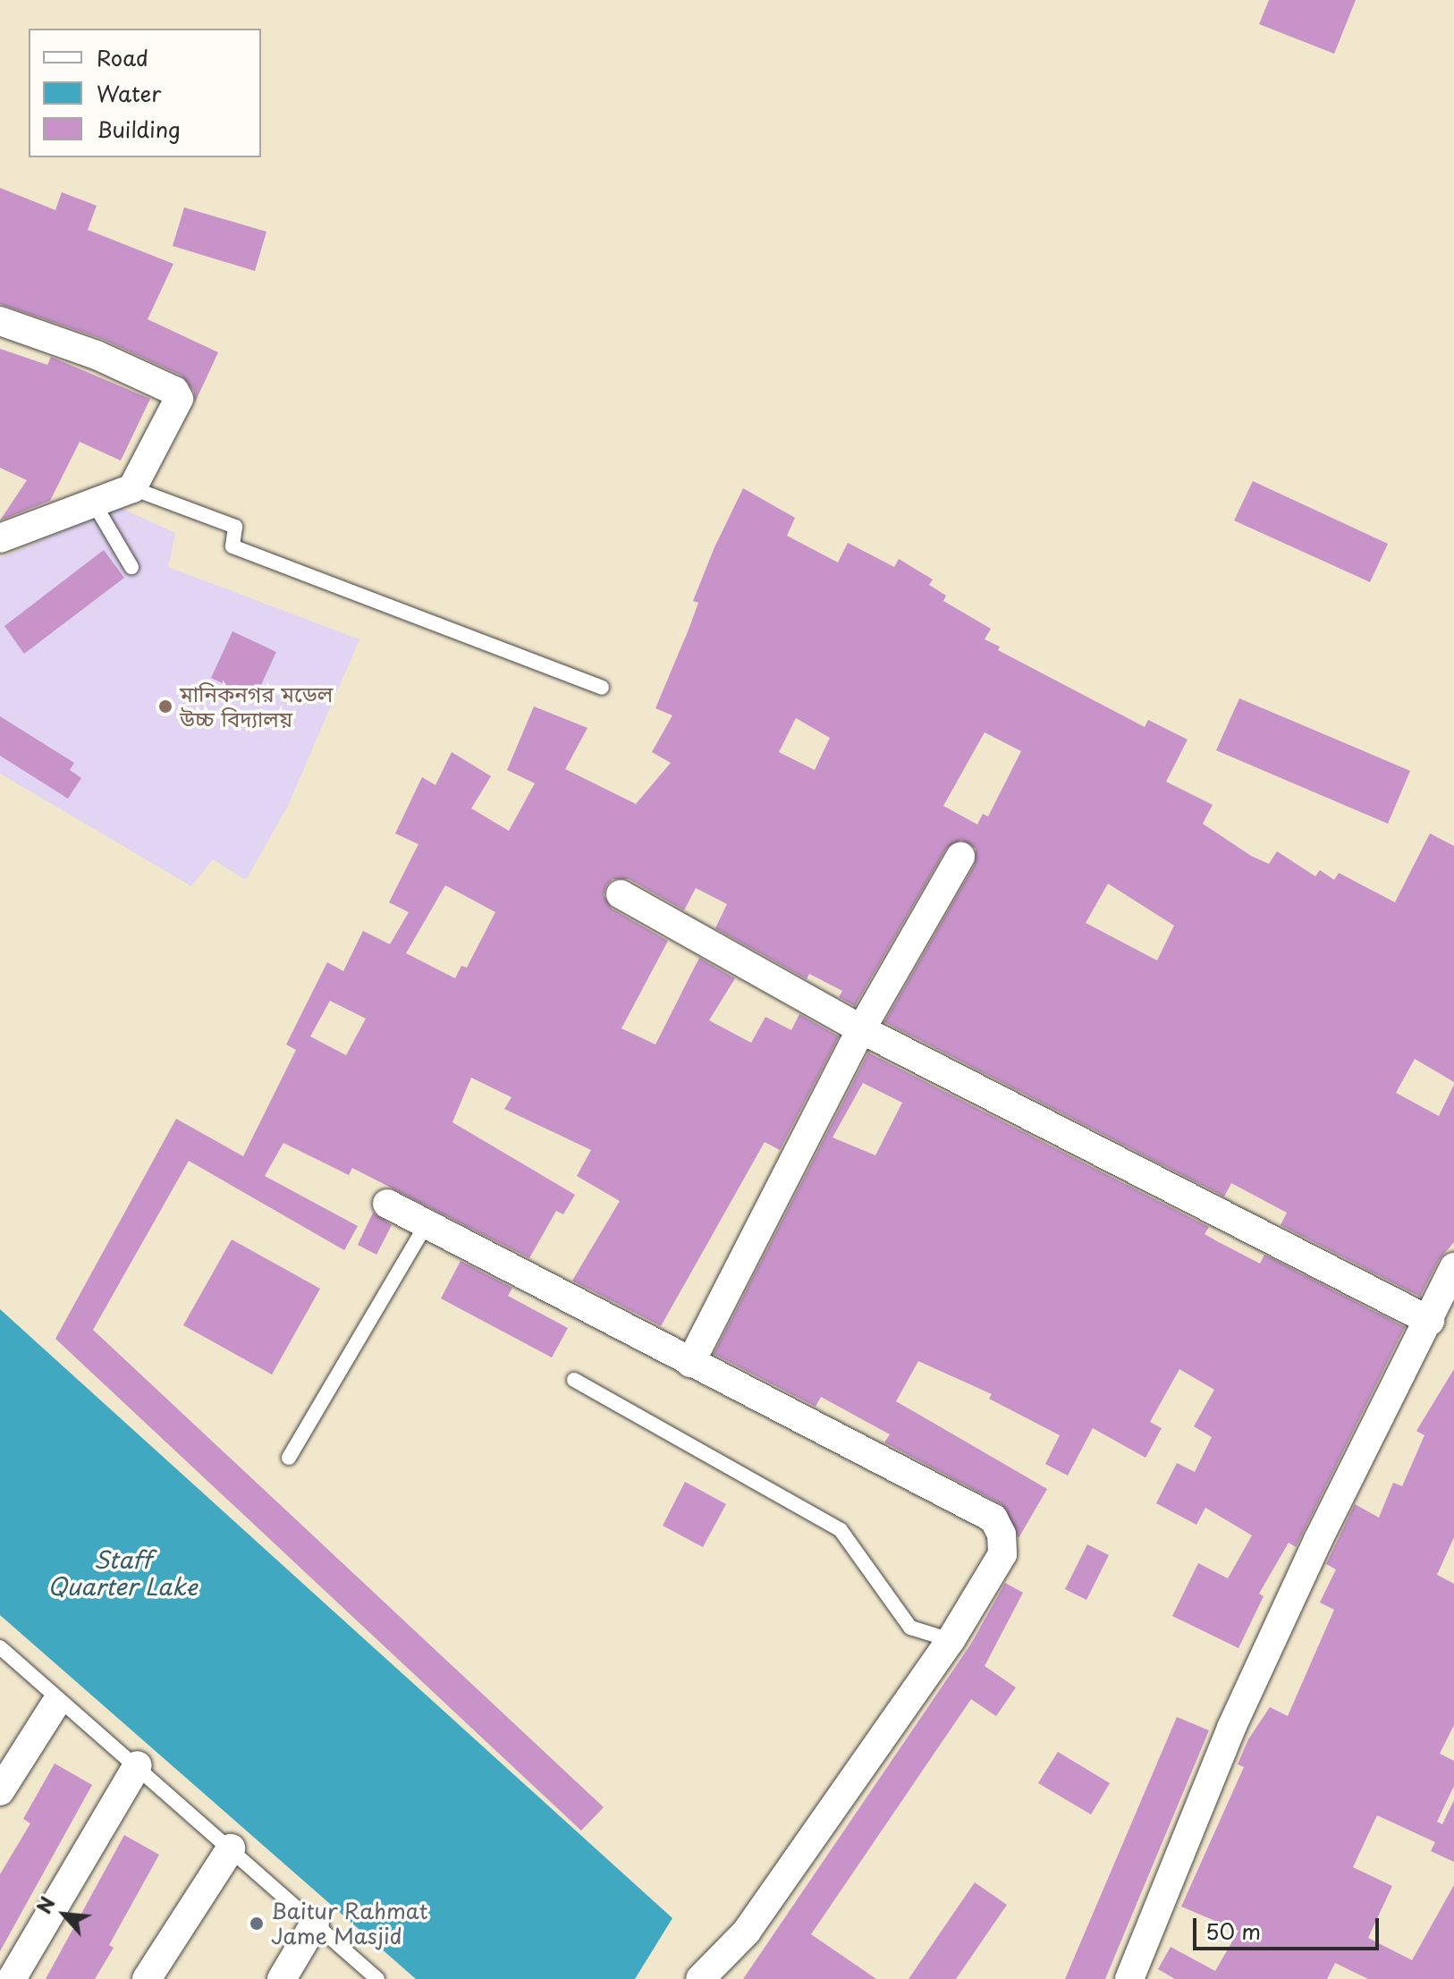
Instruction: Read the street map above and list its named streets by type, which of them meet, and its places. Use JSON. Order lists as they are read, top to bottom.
{
  "water": ["Staff Quarter Lake"],
  "places": ["মানিকনগর মডেল উচ্চ বিদ্যালয়", "Baitur Rahmat Jame Masjid"],
  "legend": ["Road", "Water", "Building"],
  "scale_bar": "50 m",
  "north": "top left"
}
